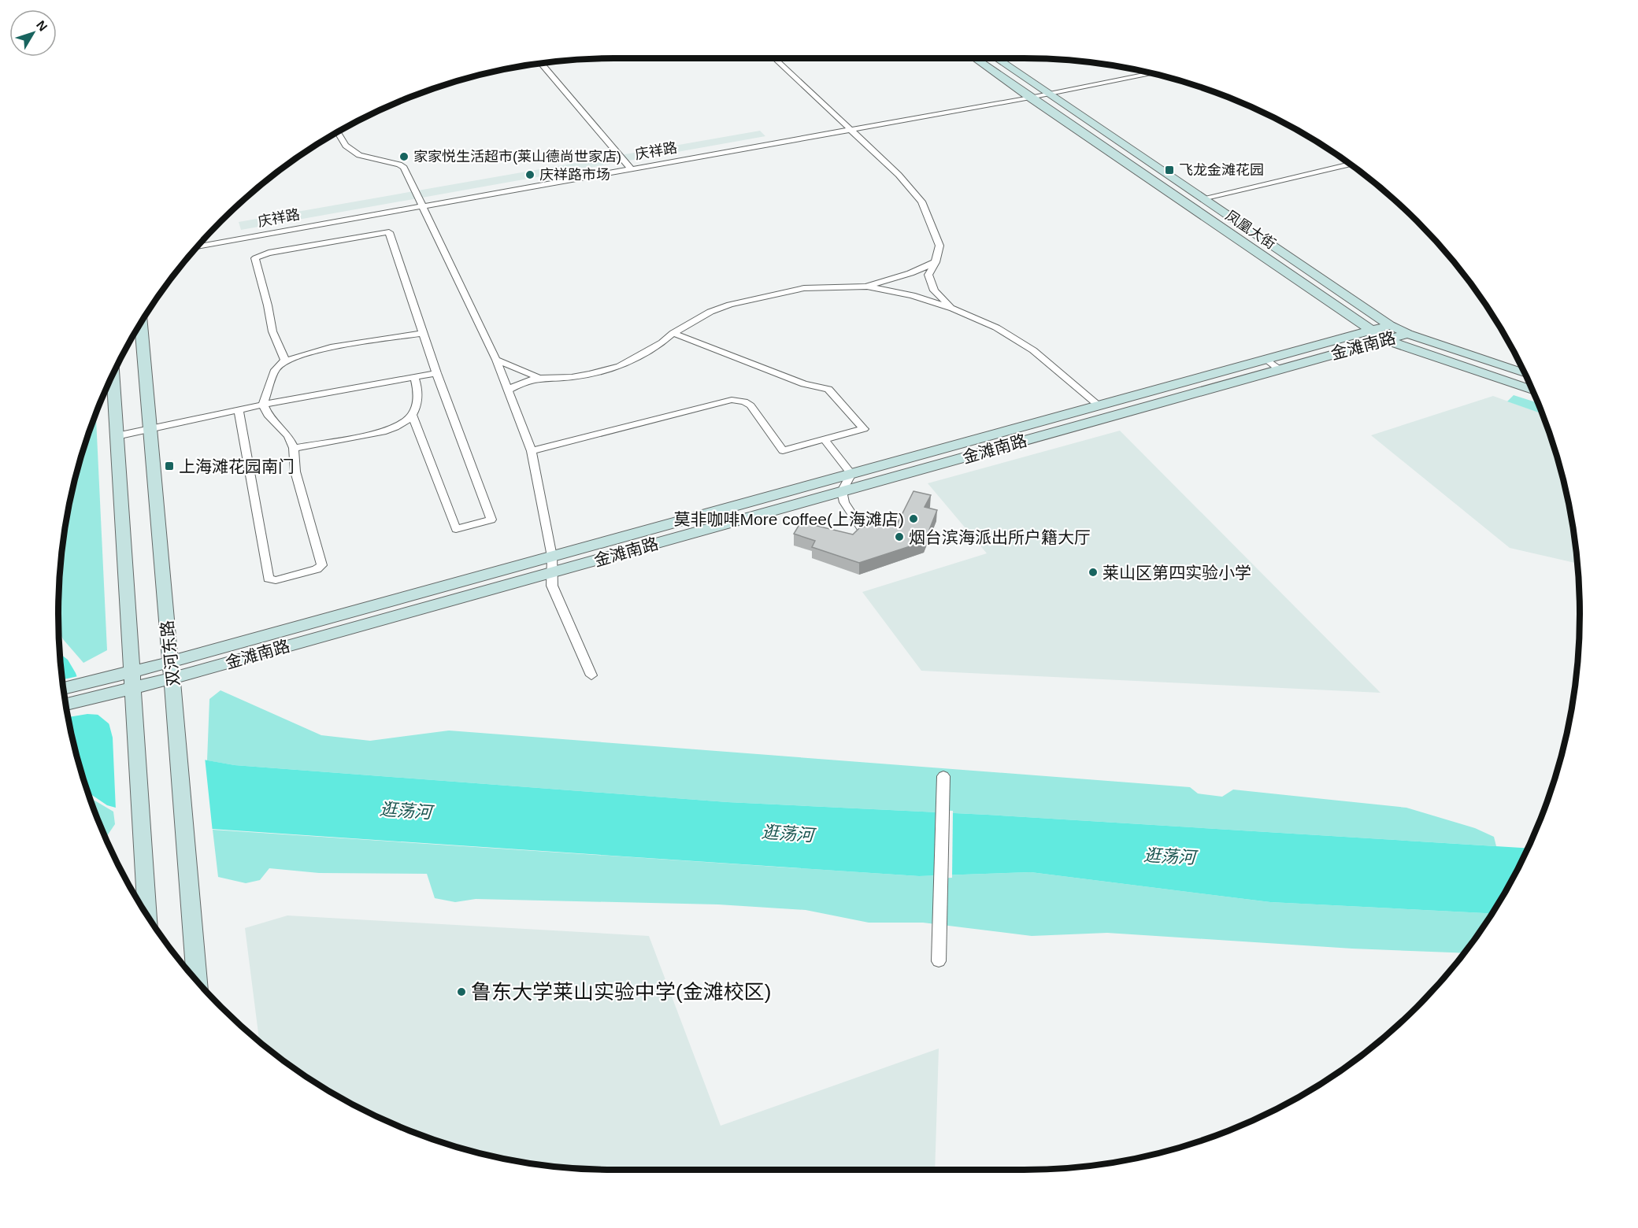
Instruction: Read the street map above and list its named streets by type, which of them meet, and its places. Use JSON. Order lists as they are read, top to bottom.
{
  "streets": {
    "street": [
      "庆祥路",
      "凤凰大街",
      "金滩南路",
      "双河东路"
    ]
  },
  "crossings": [
    ["庆祥路", "凤凰大街"],
    ["凤凰大街", "金滩南路"],
    ["金滩南路", "双河东路"]
  ],
  "water": ["逛荡河"],
  "places": {
    "other": [
      "家家悦生活超市(莱山德尚世家店)",
      "庆祥路市场",
      "莫非咖啡More coffee(上海滩店)",
      "烟台滨海派出所户籍大厅",
      "莱山区第四实验小学",
      "鲁东大学莱山实验中学(金滩校区)"
    ],
    "transit": ["飞龙金滩花园", "上海滩花园南门"]
  },
  "north": "top right"
}
